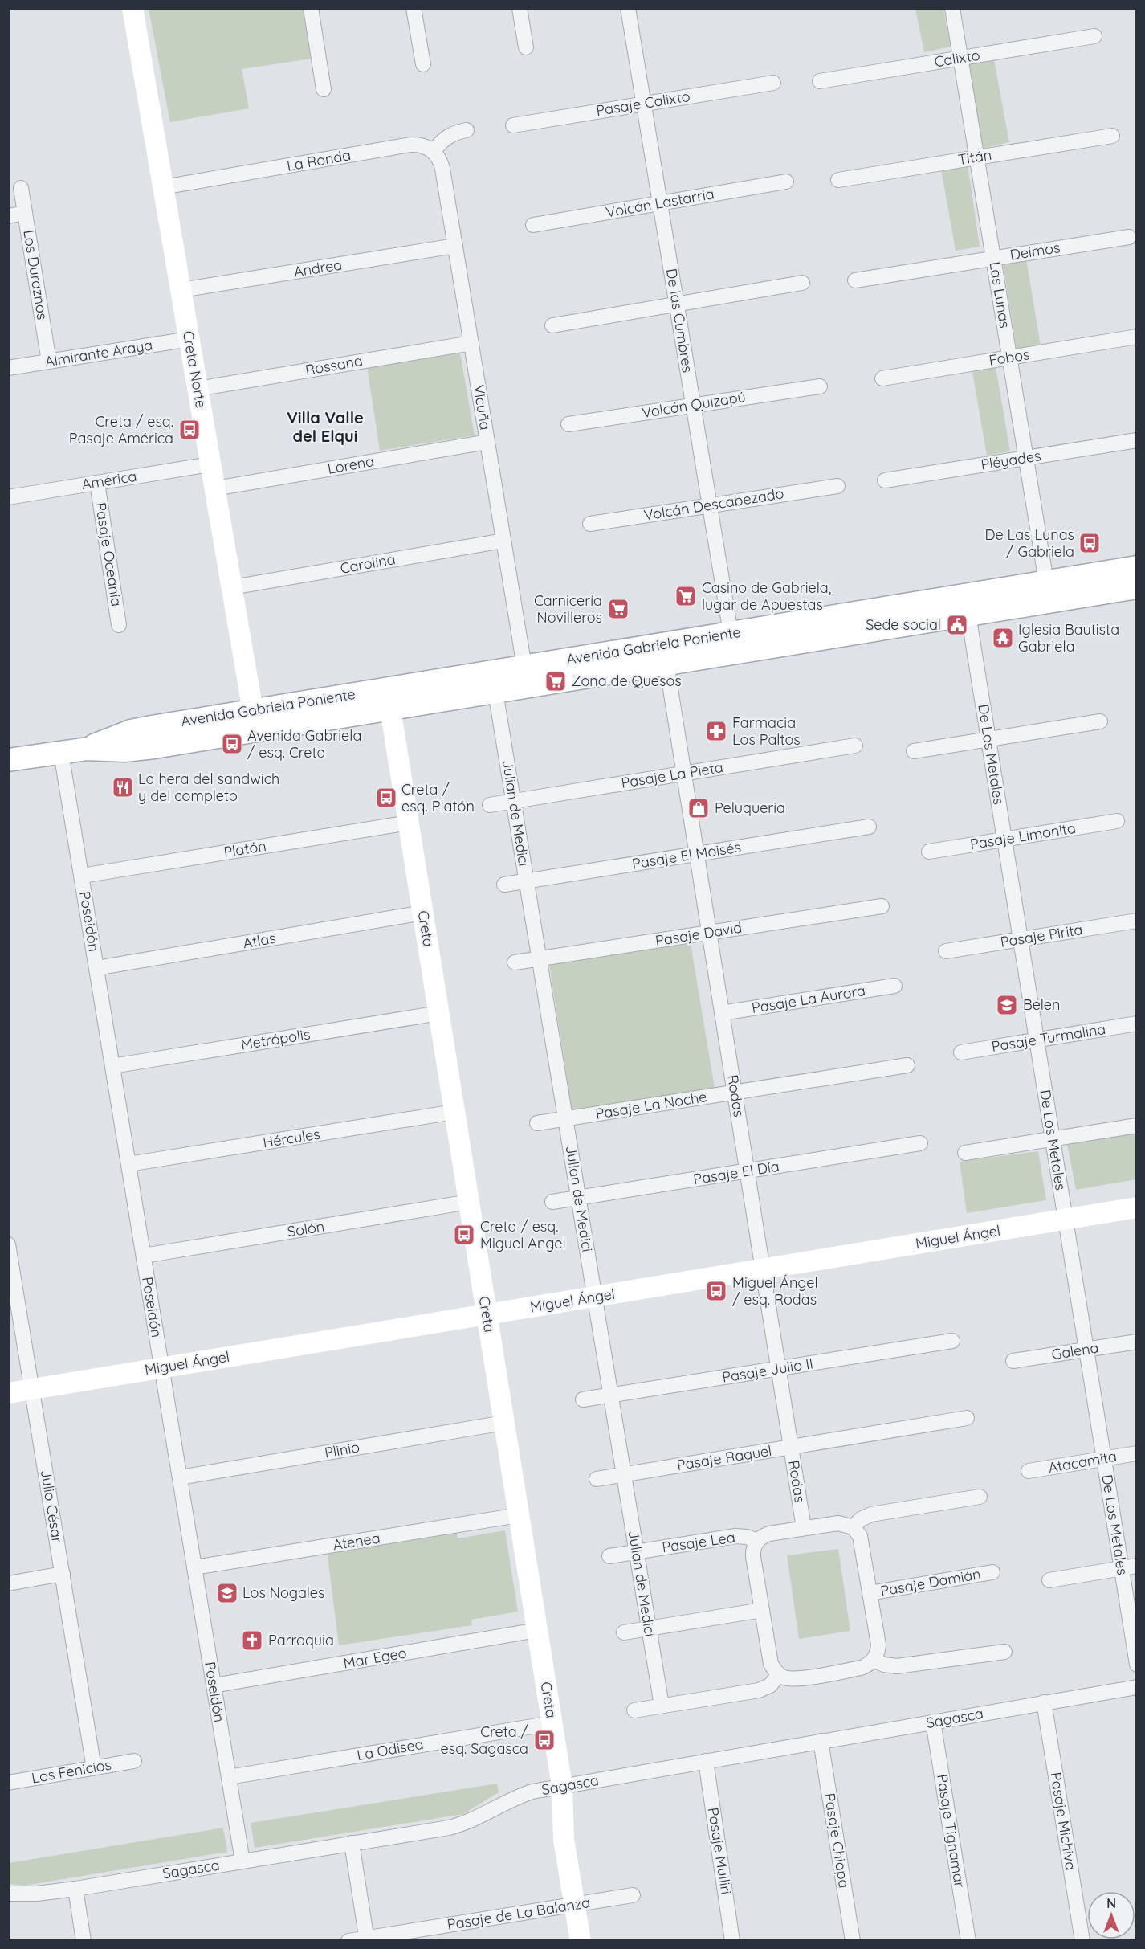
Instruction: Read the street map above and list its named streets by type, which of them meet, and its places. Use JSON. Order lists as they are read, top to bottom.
{
  "streets": {
    "main road": ["Avenida Gabriela Poniente"],
    "street": [
      "Calixto",
      "Pasaje Calixto",
      "Titán",
      "La Ronda",
      "Volcán Lastarria",
      "Deimos",
      "Andrea",
      "Los Duraznos",
      "Las Lunas",
      "De las Cumbres",
      "Almirante Araya",
      "Fobos",
      "Rossana",
      "Creta Norte",
      "Volcán Quizapú",
      "Vicuña",
      "Pléyades",
      "Lorena",
      "América",
      "Volcán Descabezado",
      "Pasaje Oceanía",
      "Carolina",
      "De Los Metales",
      "Pasaje La Pieta",
      "Julian de Medici",
      "Pasaje Limonita",
      "Platón",
      "Pasaje El Moisés",
      "Poseidón",
      "Creta",
      "Pasaje David",
      "Pasaje Pirita",
      "Atlas",
      "Pasaje La Aurora",
      "Pasaje Turmalina",
      "Metrópolis",
      "Rodas",
      "Pasaje La Noche",
      "Hércules",
      "Pasaje El Día",
      "Solón",
      "Miguel Ángel",
      "Galena",
      "Pasaje Julio II",
      "Plinio",
      "Pasaje Raquel",
      "Atacamita",
      "Julio César",
      "Atenea",
      "Pasaje Lea",
      "Pasaje Damián",
      "Mar Egeo",
      "Sagasca",
      "La Odisea",
      "Los Fenicios",
      "Pasaje Michiva",
      "Pasaje Tignamar",
      "Pasaje Chiapa",
      "Pasaje Mulliri",
      "Pasaje de La Balanza"
    ]
  },
  "crossings": [
    ["Calixto", "Las Lunas"],
    ["Pasaje Calixto", "De las Cumbres"],
    ["Titán", "Las Lunas"],
    ["La Ronda", "Creta Norte"],
    ["La Ronda", "Vicuña"],
    ["Volcán Lastarria", "De las Cumbres"],
    ["Deimos", "Las Lunas"],
    ["Andrea", "Creta Norte"],
    ["Andrea", "Vicuña"],
    ["Los Duraznos", "Almirante Araya"],
    ["Las Lunas", "Fobos"],
    ["Las Lunas", "Pléyades"],
    ["Las Lunas", "Avenida Gabriela Poniente"],
    ["De las Cumbres", "Volcán Quizapú"],
    ["De las Cumbres", "Volcán Descabezado"],
    ["De las Cumbres", "Avenida Gabriela Poniente"],
    ["Almirante Araya", "Creta Norte"],
    ["Rossana", "Creta Norte"],
    ["Rossana", "Vicuña"],
    ["Creta Norte", "Lorena"],
    ["Creta Norte", "América"],
    ["Creta Norte", "Carolina"],
    ["Creta Norte", "Avenida Gabriela Poniente"],
    ["Vicuña", "Lorena"],
    ["Vicuña", "Carolina"],
    ["Vicuña", "Avenida Gabriela Poniente"],
    ["América", "Pasaje Oceanía"],
    ["Avenida Gabriela Poniente", "De Los Metales"],
    ["Avenida Gabriela Poniente", "Julian de Medici"],
    ["Avenida Gabriela Poniente", "Poseidón"],
    ["Avenida Gabriela Poniente", "Creta"],
    ["Avenida Gabriela Poniente", "Rodas"],
    ["De Los Metales", "Pasaje Limonita"],
    ["De Los Metales", "Pasaje Pirita"],
    ["De Los Metales", "Pasaje Turmalina"],
    ["De Los Metales", "Miguel Ángel"],
    ["De Los Metales", "Galena"],
    ["De Los Metales", "Atacamita"],
    ["Pasaje La Pieta", "Julian de Medici"],
    ["Pasaje La Pieta", "Rodas"],
    ["Julian de Medici", "Pasaje El Moisés"],
    ["Julian de Medici", "Pasaje David"],
    ["Julian de Medici", "Pasaje La Noche"],
    ["Julian de Medici", "Pasaje El Día"],
    ["Julian de Medici", "Miguel Ángel"],
    ["Julian de Medici", "Pasaje Julio II"],
    ["Julian de Medici", "Pasaje Raquel"],
    ["Julian de Medici", "Pasaje Lea"],
    ["Platón", "Poseidón"],
    ["Platón", "Creta"],
    ["Pasaje El Moisés", "Rodas"],
    ["Poseidón", "Atlas"],
    ["Poseidón", "Metrópolis"],
    ["Poseidón", "Hércules"],
    ["Poseidón", "Solón"],
    ["Poseidón", "Miguel Ángel"],
    ["Poseidón", "Plinio"],
    ["Poseidón", "Atenea"],
    ["Poseidón", "Mar Egeo"],
    ["Poseidón", "Sagasca"],
    ["Poseidón", "La Odisea"],
    ["Creta", "Atlas"],
    ["Creta", "Metrópolis"],
    ["Creta", "Hércules"],
    ["Creta", "Solón"],
    ["Creta", "Miguel Ángel"],
    ["Creta", "Plinio"],
    ["Creta", "Atenea"],
    ["Creta", "Mar Egeo"],
    ["Creta", "Sagasca"],
    ["Creta", "La Odisea"],
    ["Creta", "Pasaje de La Balanza"],
    ["Pasaje David", "Rodas"],
    ["Pasaje La Aurora", "Rodas"],
    ["Rodas", "Pasaje La Noche"],
    ["Rodas", "Pasaje El Día"],
    ["Rodas", "Miguel Ángel"],
    ["Rodas", "Pasaje Julio II"],
    ["Rodas", "Pasaje Raquel"],
    ["Rodas", "Pasaje Lea"],
    ["Rodas", "Pasaje Damián"],
    ["Miguel Ángel", "Julio César"],
    ["Julio César", "Los Fenicios"],
    ["Pasaje Lea", "Pasaje Damián"],
    ["Sagasca", "Pasaje Michiva"],
    ["Sagasca", "Pasaje Tignamar"],
    ["Sagasca", "Pasaje Chiapa"],
    ["Sagasca", "Pasaje Mulliri"]
  ],
  "districts": ["Villa Valle del Elqui"],
  "places": {
    "bus stop": [
      "Creta / esq. Pasaje América",
      "De Las Lunas / Gabriela",
      "Avenida Gabriela / esq. Creta",
      "Creta / esq. Platón",
      "Creta / esq. Miguel Angel",
      "Miguel Ángel / esq. Rodas",
      "Creta / esq. Sagasca"
    ],
    "supermarket": ["Casino de Gabriela, lugar de Apuestas", "Carnicería Novilleros", "Zona de Quesos"],
    "public building": ["Sede social"],
    "temple": ["Iglesia Bautista Gabriela"],
    "pharmacy": ["Farmacia Los Paltos"],
    "restaurant": ["La hera del sandwich y del completo"],
    "shop": ["Peluqueria"],
    "school or university": ["Belen", "Los Nogales"],
    "church": ["Parroquia"]
  },
  "north": "top"
}
